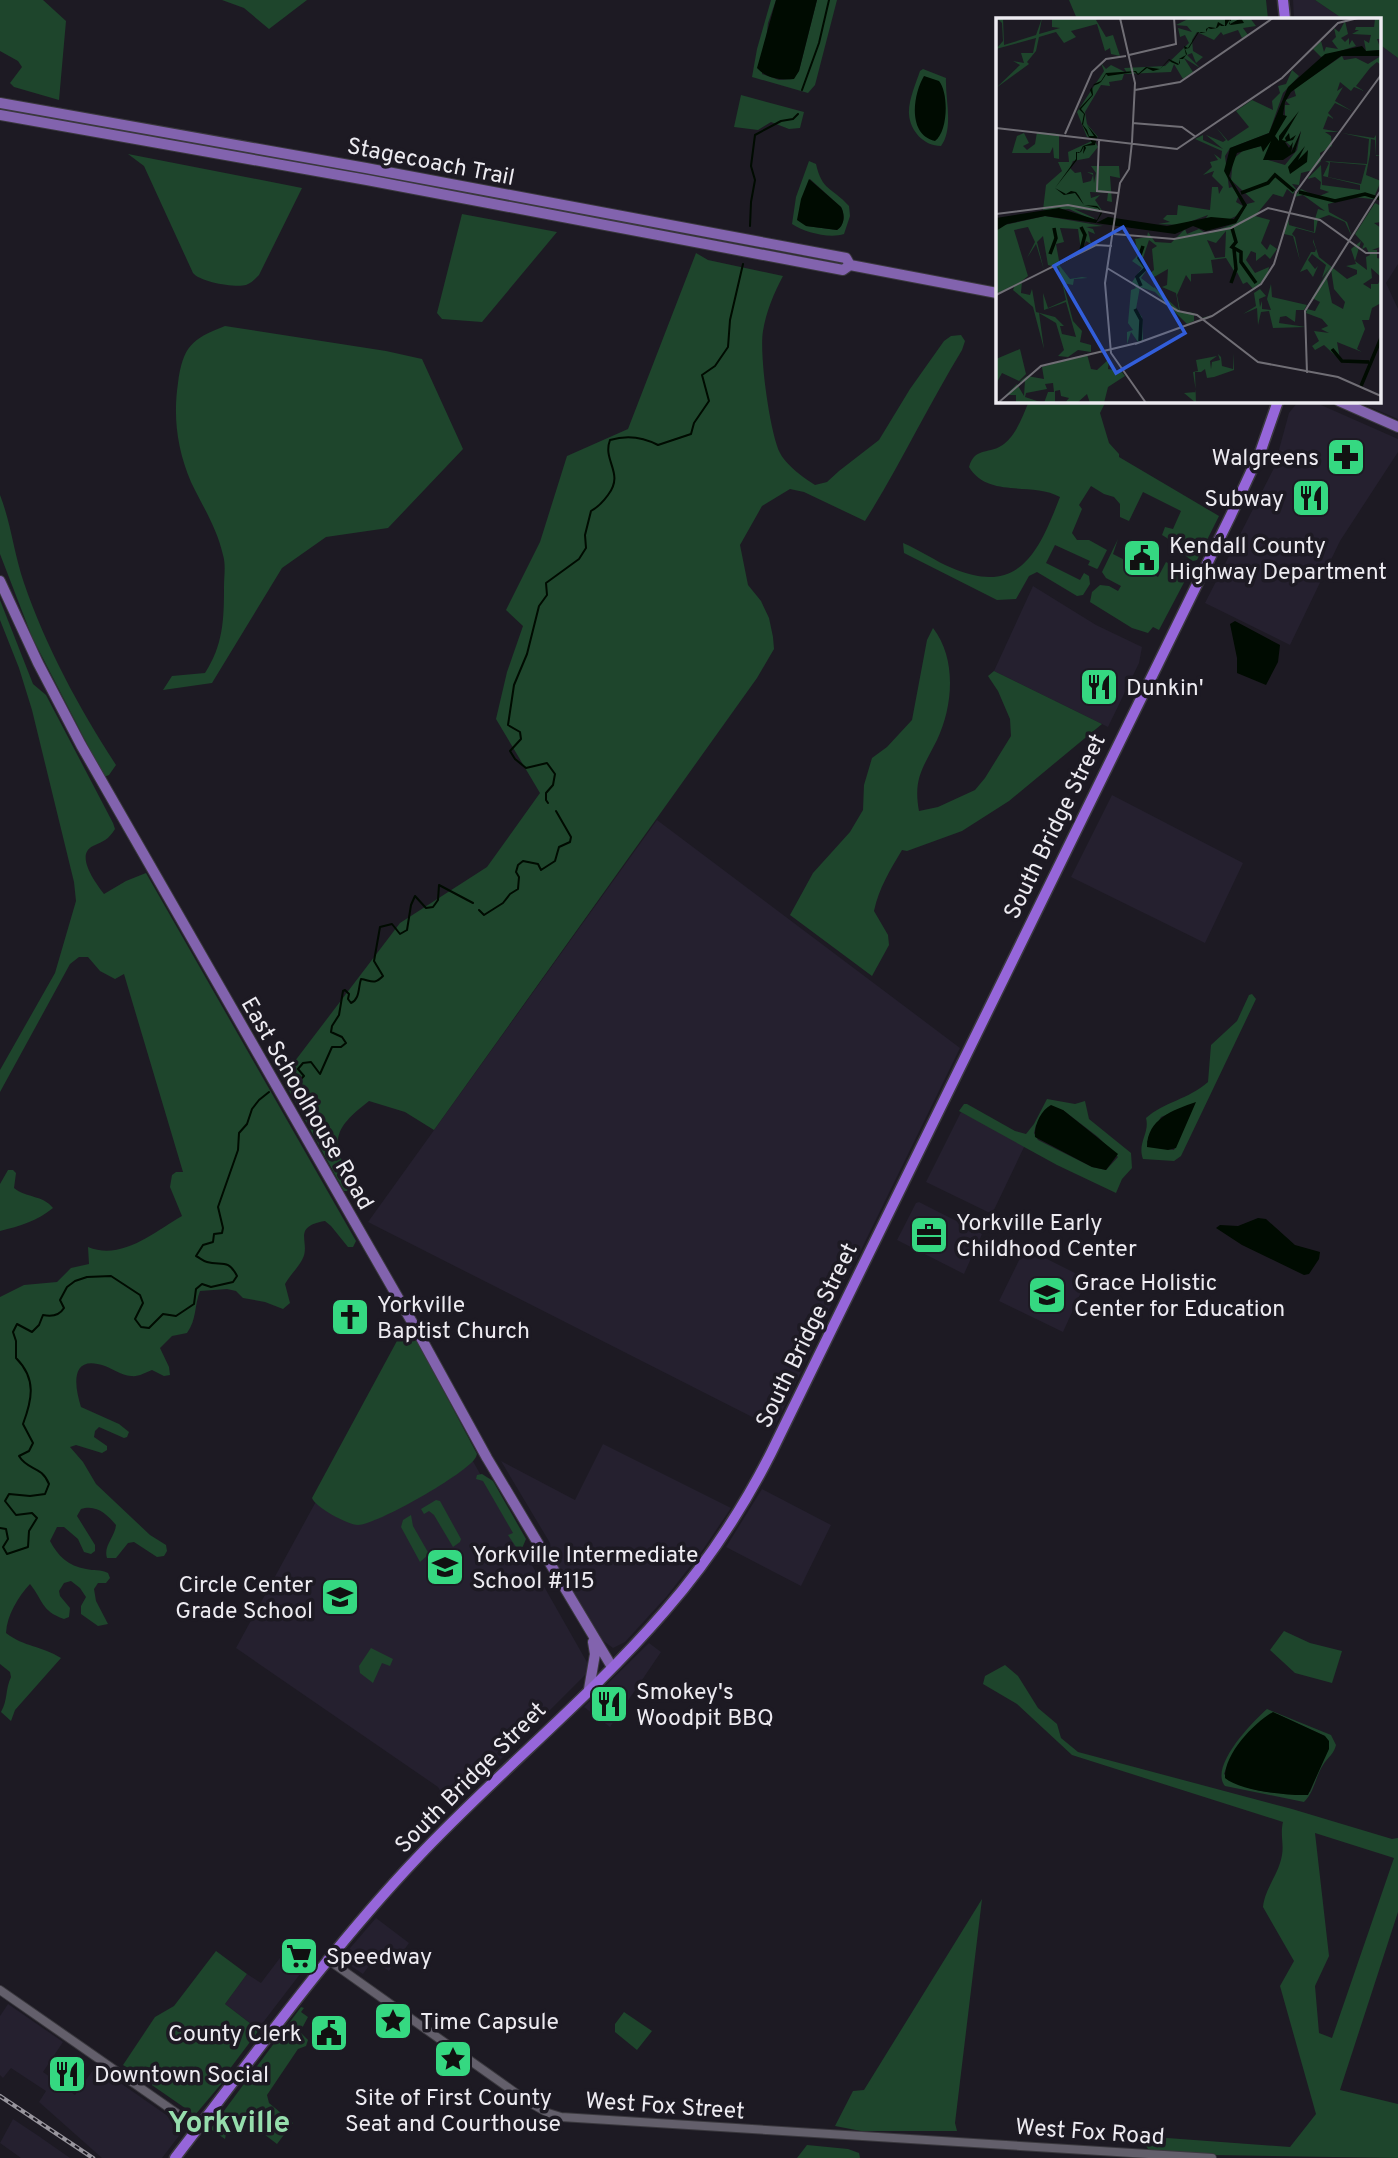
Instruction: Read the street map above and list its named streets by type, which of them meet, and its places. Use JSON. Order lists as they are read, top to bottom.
{
  "streets": {
    "highway": ["South Bridge Street"],
    "main road": ["Stagecoach Trail", "East Schoolhouse Road"],
    "street": ["West Fox Street", "West Fox Road"]
  },
  "crossings": [
    ["South Bridge Street", "East Schoolhouse Road"],
    ["South Bridge Street", "West Fox Street"],
    ["West Fox Street", "West Fox Road"]
  ],
  "districts": ["Yorkville"],
  "places": {
    "pharmacy": ["Walgreens"],
    "restaurant": [
      "Subway",
      "Dunkin'",
      "Smokey's Woodpit BBQ",
      "Downtown Social"
    ],
    "public building": ["Kendall County Highway Department", "County Clerk"],
    "office": ["Yorkville Early Childhood Center"],
    "school or university": ["Grace Holistic Center for Education", "Yorkville Intermediate School #115", "Circle Center Grade School"],
    "church": ["Yorkville Baptist Church"],
    "supermarket": ["Speedway"],
    "place": ["Time Capsule", "Site of First County Seat and Courthouse"]
  }
}
